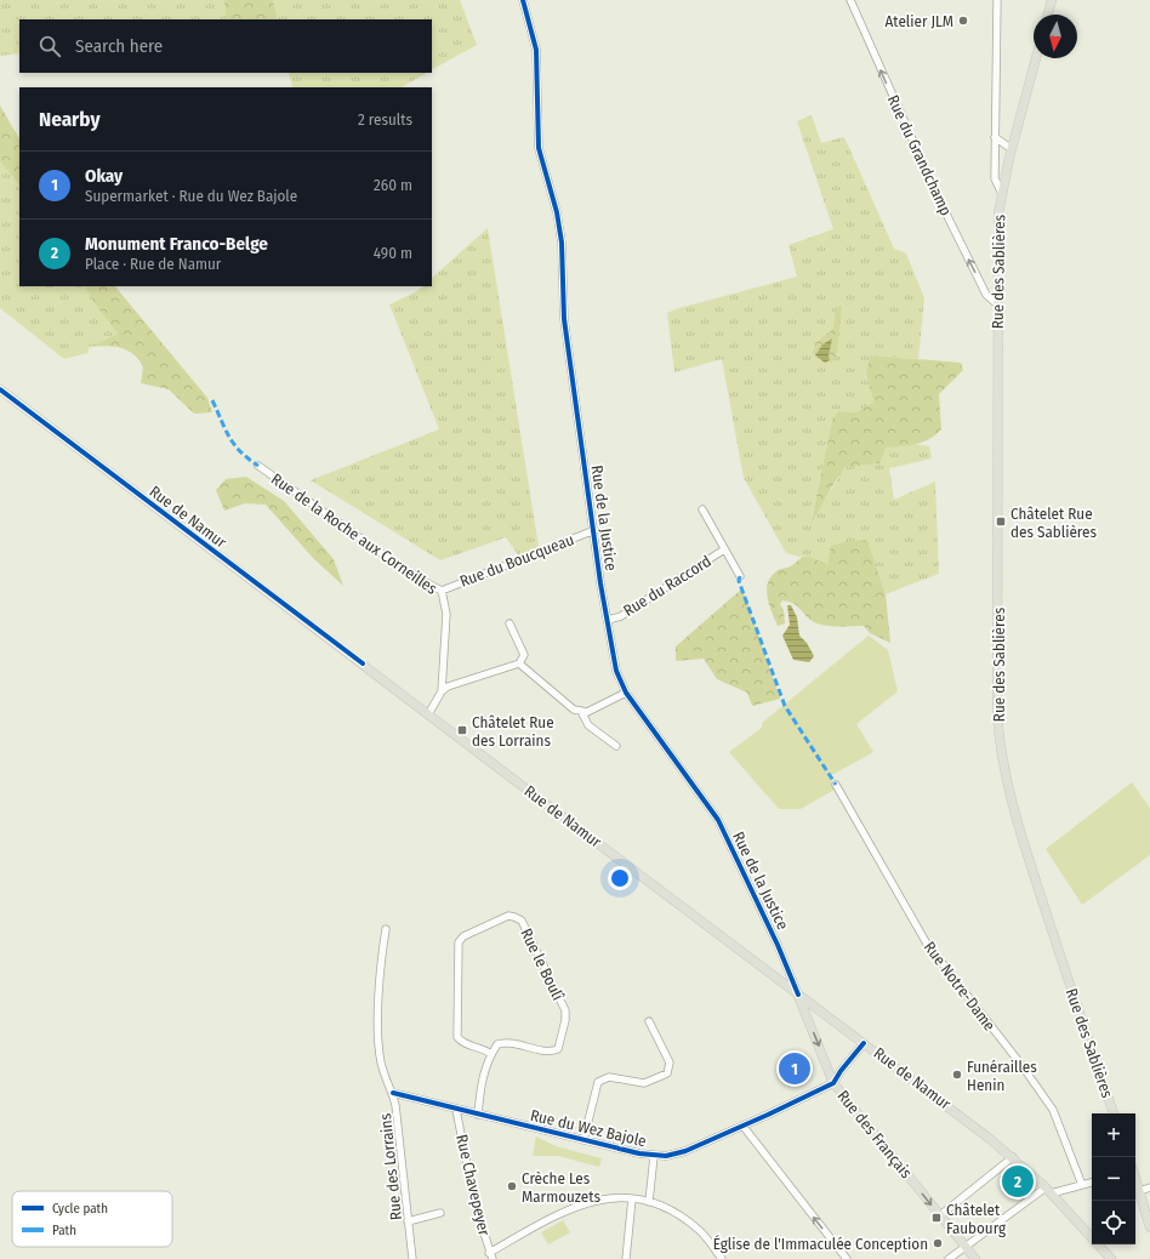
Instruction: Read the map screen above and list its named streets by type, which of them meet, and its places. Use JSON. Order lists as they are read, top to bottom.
{
  "streets": {
    "main road": ["Rue des Sablières", "Rue de Namur", "Rue des Français"],
    "street": [
      "Rue du Grandchamp",
      "Rue de la Justice",
      "Rue de la Roche aux Corneilles",
      "Rue du Boucqueau",
      "Rue du Raccord",
      "Rue le Boulî",
      "Rue Notre-Dame",
      "Rue du Wez Bajole",
      "Rue des Lorrains",
      "Rue Chavepeyer"
    ]
  },
  "crossings": [
    ["Rue du Grandchamp", "Rue des Sablières"],
    ["Rue de Namur", "Rue de la Justice"],
    ["Rue de Namur", "Rue du Wez Bajole"],
    ["Rue de Namur", "Rue des Français"],
    ["Rue de la Justice", "Rue du Boucqueau"],
    ["Rue de la Justice", "Rue du Raccord"],
    ["Rue de la Justice", "Rue des Français"],
    ["Rue de la Roche aux Corneilles", "Rue du Boucqueau"],
    ["Rue du Wez Bajole", "Rue des Français"],
    ["Rue du Wez Bajole", "Rue des Lorrains"],
    ["Rue du Wez Bajole", "Rue Chavepeyer"]
  ],
  "one_way": ["Rue du Grandchamp", "Rue des Français"],
  "places": {
    "other": [
      "Atelier JLM",
      "Funérailles Henin",
      "Crèche Les Marmouzets",
      "Église de l'Immaculée Conception"
    ],
    "transit": ["Châtelet Rue des Sablières", "Châtelet Rue des Lorrains", "Châtelet Faubourg"]
  },
  "legend": ["Cycle path", "Path"],
  "north": "bottom",
  "page": {
    "search": "Search here",
    "heading": ["Nearby", "2 results"],
    "list": [
      {
        "mark": "1",
        "name": "Okay",
        "note": "Supermarket · Rue du Wez Bajole",
        "value": "260 m"
      },
      {
        "mark": "2",
        "name": "Monument Franco-Belge",
        "note": "Place · Rue de Namur",
        "value": "490 m"
      }
    ],
    "pins": ["1", "2"],
    "map_buttons": ["+", "−"]
  }
}
